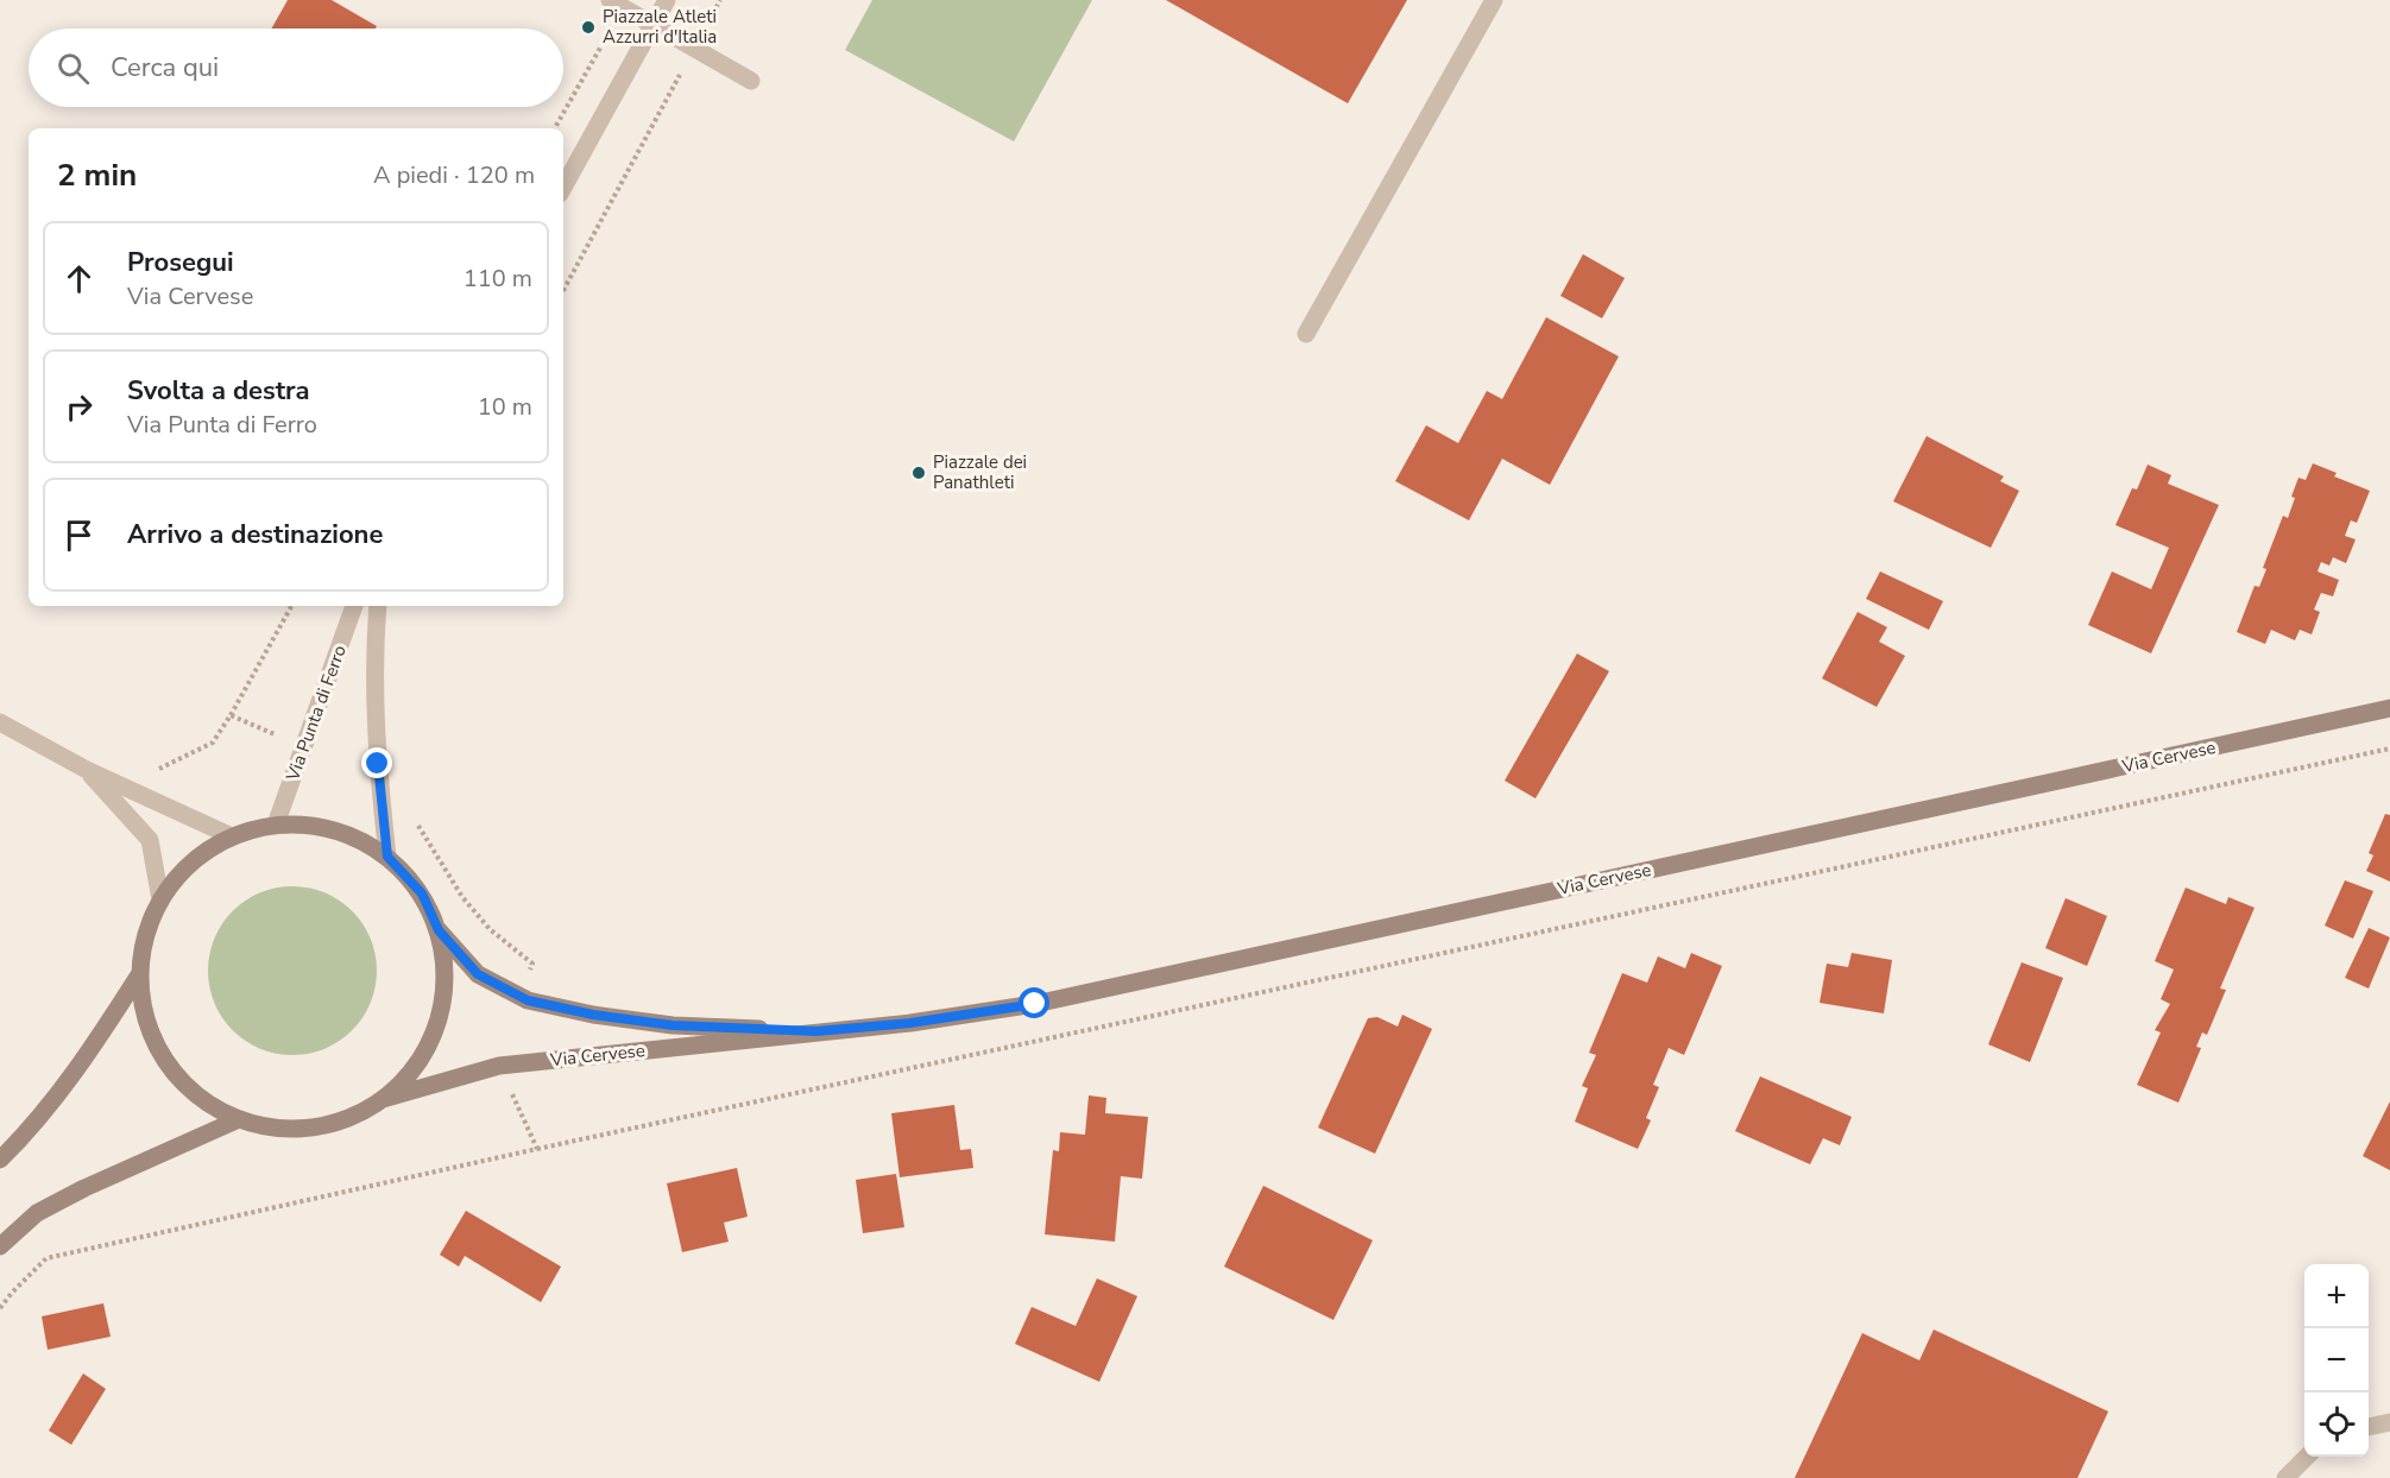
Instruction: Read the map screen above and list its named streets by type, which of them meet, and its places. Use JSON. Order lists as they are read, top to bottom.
{
  "streets": {
    "main road": ["Via Cervese"],
    "street": ["Via Punta di Ferro"]
  },
  "crossings": [
    ["Via Punta di Ferro", "Via Cervese"]
  ],
  "places": ["Piazzale Atleti Azzurri d'Italia", "Piazzale dei Panathleti"],
  "page": {
    "search": "Cerca qui",
    "heading": ["2 min", "A piedi · 120 m"],
    "list": [
      ["Prosegui", "Via Cervese", "110 m"],
      ["Svolta a destra", "Via Punta di Ferro", "10 m"],
      "Arrivo a destinazione"
    ],
    "map_buttons": ["+", "−"]
  }
}
